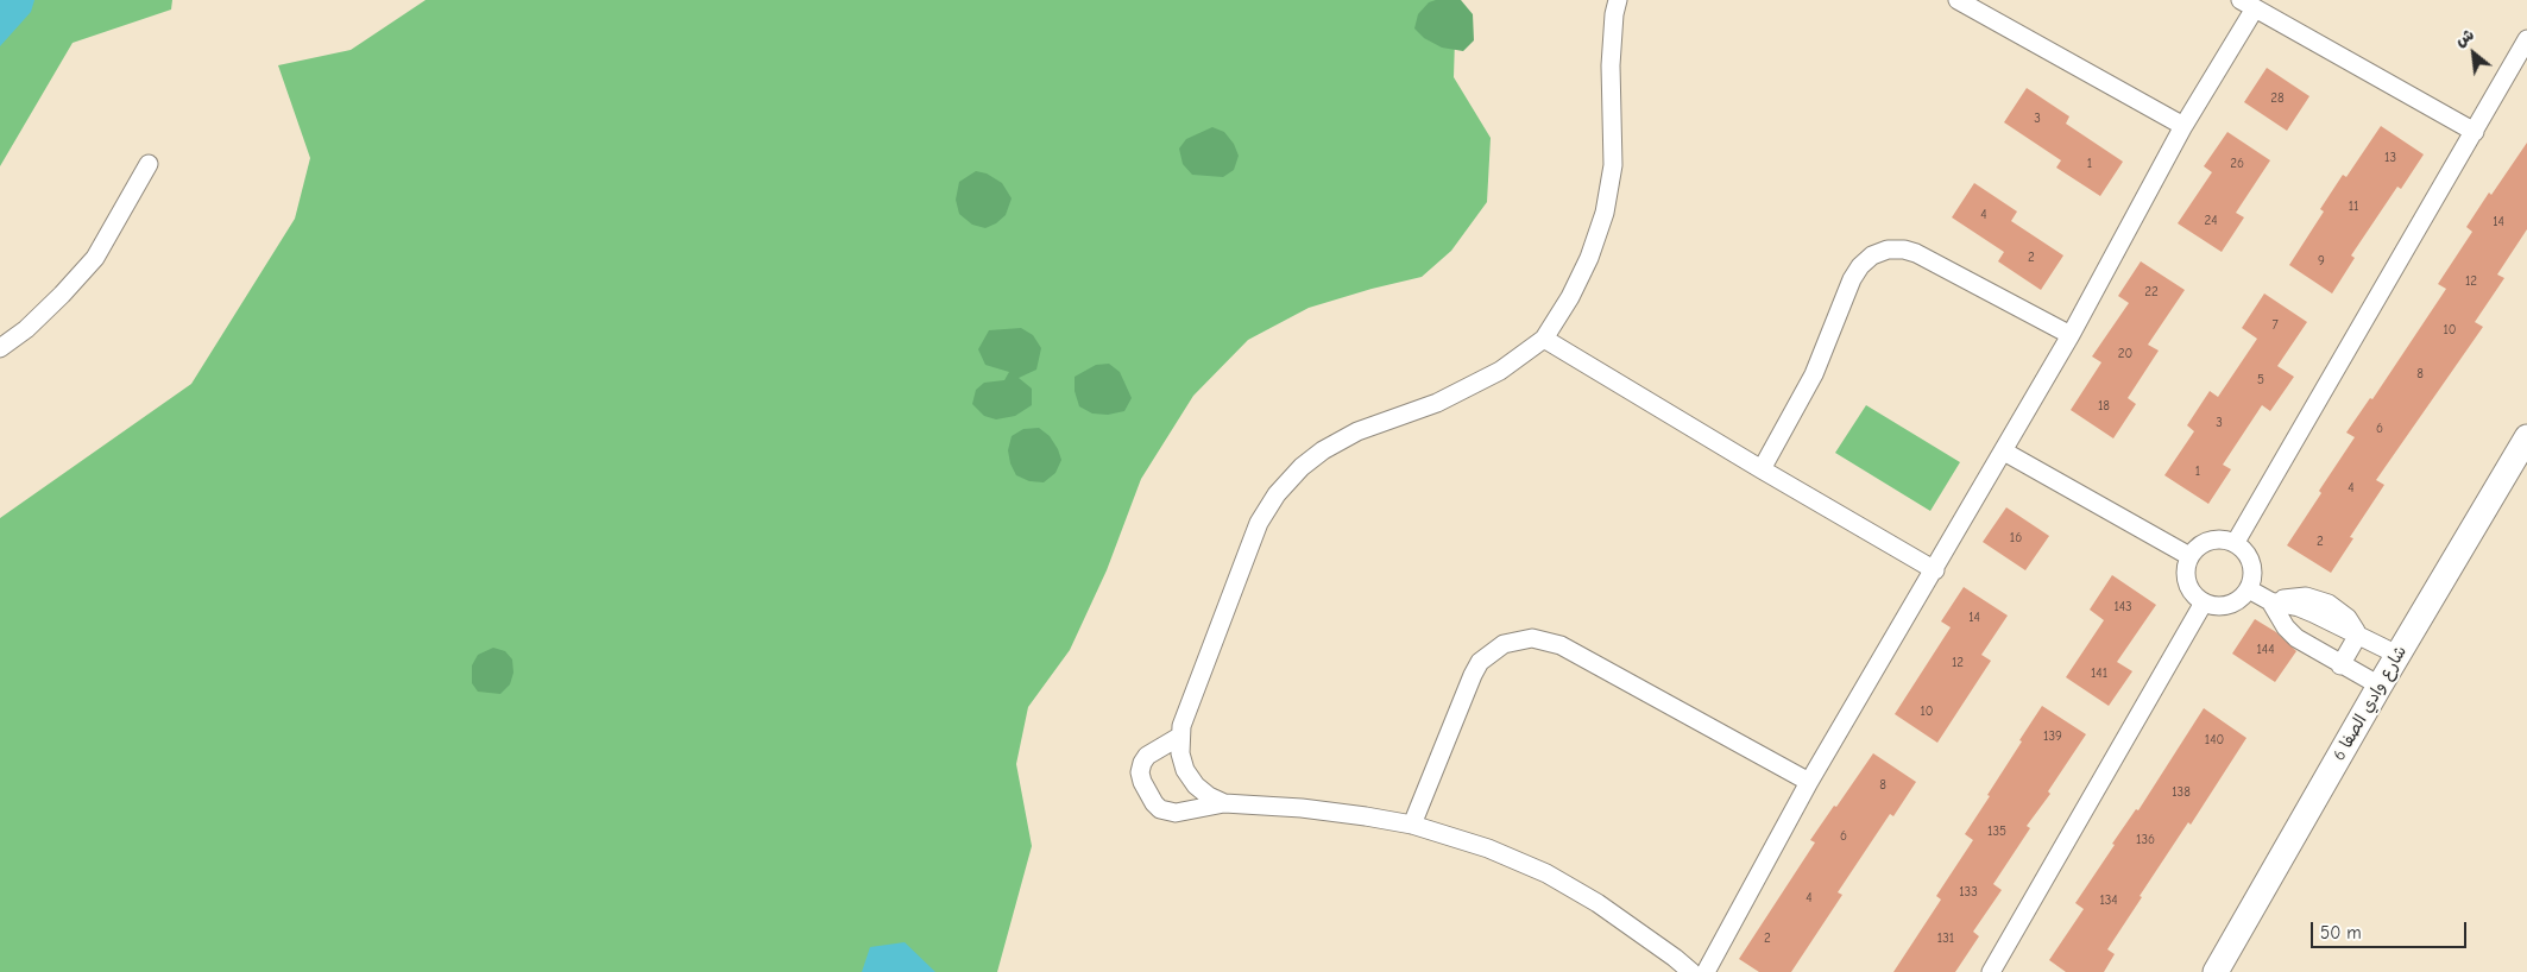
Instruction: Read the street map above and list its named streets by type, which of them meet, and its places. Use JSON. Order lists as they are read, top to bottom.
{
  "streets": {
    "main road": ["شارع وادي الصفا 6"]
  },
  "house_numbers": [
    "28",
    "3",
    "13",
    "1",
    "26",
    "11",
    "4",
    "24",
    "14",
    "2",
    "9",
    "12",
    "22",
    "7",
    "10",
    "20",
    "8",
    "5",
    "18",
    "3",
    "6",
    "1",
    "4",
    "16",
    "2",
    "143",
    "14",
    "144",
    "12",
    "141",
    "10",
    "139",
    "140",
    "8",
    "138",
    "135",
    "6",
    "136",
    "133",
    "4",
    "134",
    "2",
    "131"
  ],
  "scale_bar": "50 m",
  "north": "top left"
}
